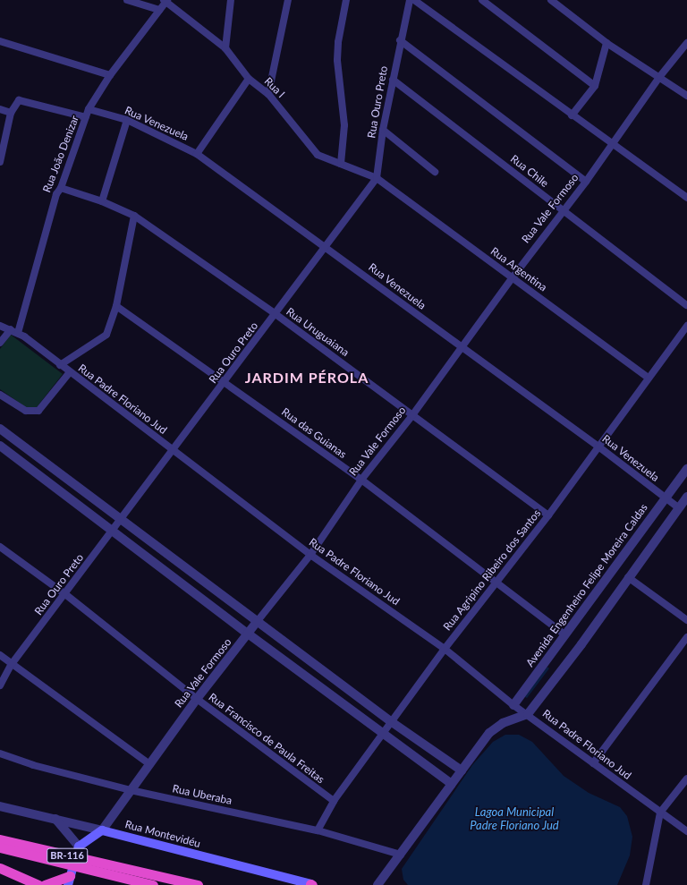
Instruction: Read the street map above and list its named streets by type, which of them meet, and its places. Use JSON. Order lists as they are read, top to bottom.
{
  "streets": {
    "highway": ["BR-116"],
    "main road": ["Rua Vale Formoso", "Rua Montevidéu"],
    "street": [
      "Rua I",
      "Rua Ouro Preto",
      "Rua Venezuela",
      "Rua João Denizar",
      "Rua Chile",
      "Rua Argentina",
      "Rua Uruguaiana",
      "Rua Padre Floriano Jud",
      "Rua das Guianas",
      "Rua Agripino Ribeiro dos Santos",
      "Avenida Engenheiro Felipe Moreira Caldas",
      "Rua Francisco de Paula Freitas",
      "Rua Uberaba"
    ]
  },
  "crossings": [
    ["Rua I", "Rua Ouro Preto"],
    ["Rua I", "Rua João Denizar"],
    ["Rua I", "Rua Argentina"],
    ["Rua Ouro Preto", "Rua Venezuela"],
    ["Rua Ouro Preto", "Rua Chile"],
    ["Rua Ouro Preto", "Rua Argentina"],
    ["Rua Ouro Preto", "Rua Uruguaiana"],
    ["Rua Ouro Preto", "Rua Padre Floriano Jud"],
    ["Rua Ouro Preto", "Rua das Guianas"],
    ["Rua Ouro Preto", "Rua Francisco de Paula Freitas"],
    ["Rua Venezuela", "Rua João Denizar"],
    ["Rua Venezuela", "Rua Vale Formoso"],
    ["Rua Venezuela", "Rua Agripino Ribeiro dos Santos"],
    ["Rua Venezuela", "Avenida Engenheiro Felipe Moreira Caldas"],
    ["Rua João Denizar", "Rua Uruguaiana"],
    ["Rua João Denizar", "Rua Padre Floriano Jud"],
    ["Rua Chile", "Rua Vale Formoso"],
    ["Rua Vale Formoso", "Rua Argentina"],
    ["Rua Vale Formoso", "Rua Uruguaiana"],
    ["Rua Vale Formoso", "Rua Padre Floriano Jud"],
    ["Rua Vale Formoso", "Rua das Guianas"],
    ["Rua Vale Formoso", "Rua Francisco de Paula Freitas"],
    ["Rua Vale Formoso", "Rua Uberaba"],
    ["Rua Vale Formoso", "Rua Montevidéu"],
    ["Rua Argentina", "Rua Agripino Ribeiro dos Santos"],
    ["Rua Uruguaiana", "Rua Agripino Ribeiro dos Santos"],
    ["Rua Padre Floriano Jud", "Rua Agripino Ribeiro dos Santos"],
    ["Rua Padre Floriano Jud", "Avenida Engenheiro Felipe Moreira Caldas"],
    ["Rua das Guianas", "Rua Agripino Ribeiro dos Santos"],
    ["Rua das Guianas", "Avenida Engenheiro Felipe Moreira Caldas"],
    ["Rua Agripino Ribeiro dos Santos", "Rua Francisco de Paula Freitas"],
    ["Rua Agripino Ribeiro dos Santos", "Rua Uberaba"]
  ],
  "districts": ["JARDIM PÉROLA"],
  "water": ["Lagoa Municipal Padre Floriano Jud"]
}
